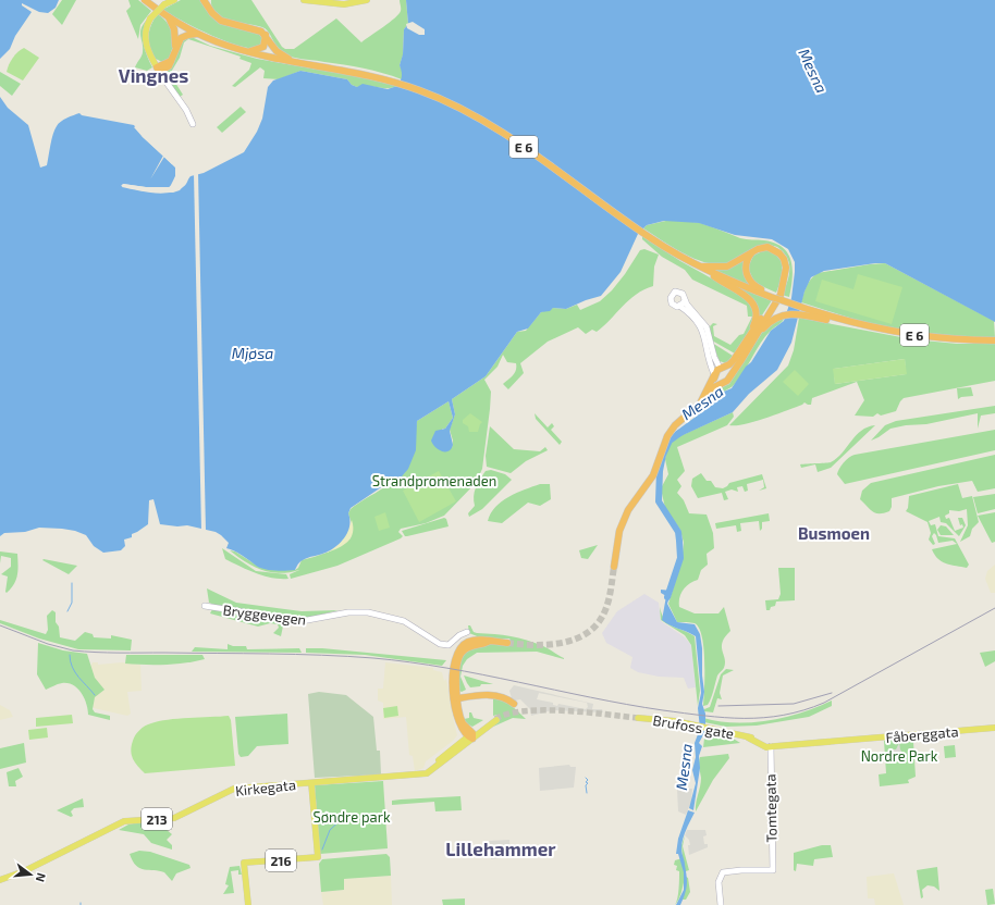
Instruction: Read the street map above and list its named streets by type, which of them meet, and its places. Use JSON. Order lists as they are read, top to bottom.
{
  "streets": {
    "highway": ["E 6"],
    "main road": [
      "Brufoss gate",
      "Fåberggata",
      "Kirkegata",
      "213",
      "216"
    ],
    "street": ["Bryggevegen", "Tomtegata"]
  },
  "crossings": [
    ["Brufoss gate", "Fåberggata"],
    ["Fåberggata", "Tomtegata"],
    ["Kirkegata", "213"],
    ["Kirkegata", "216"]
  ],
  "districts": ["Vingnes", "Busmoen", "Lillehammer"],
  "water": ["Mesna", "Mjøsa"],
  "parks": ["Strandpromenaden", "Nordre Park", "Søndre park"],
  "north": "right"
}
